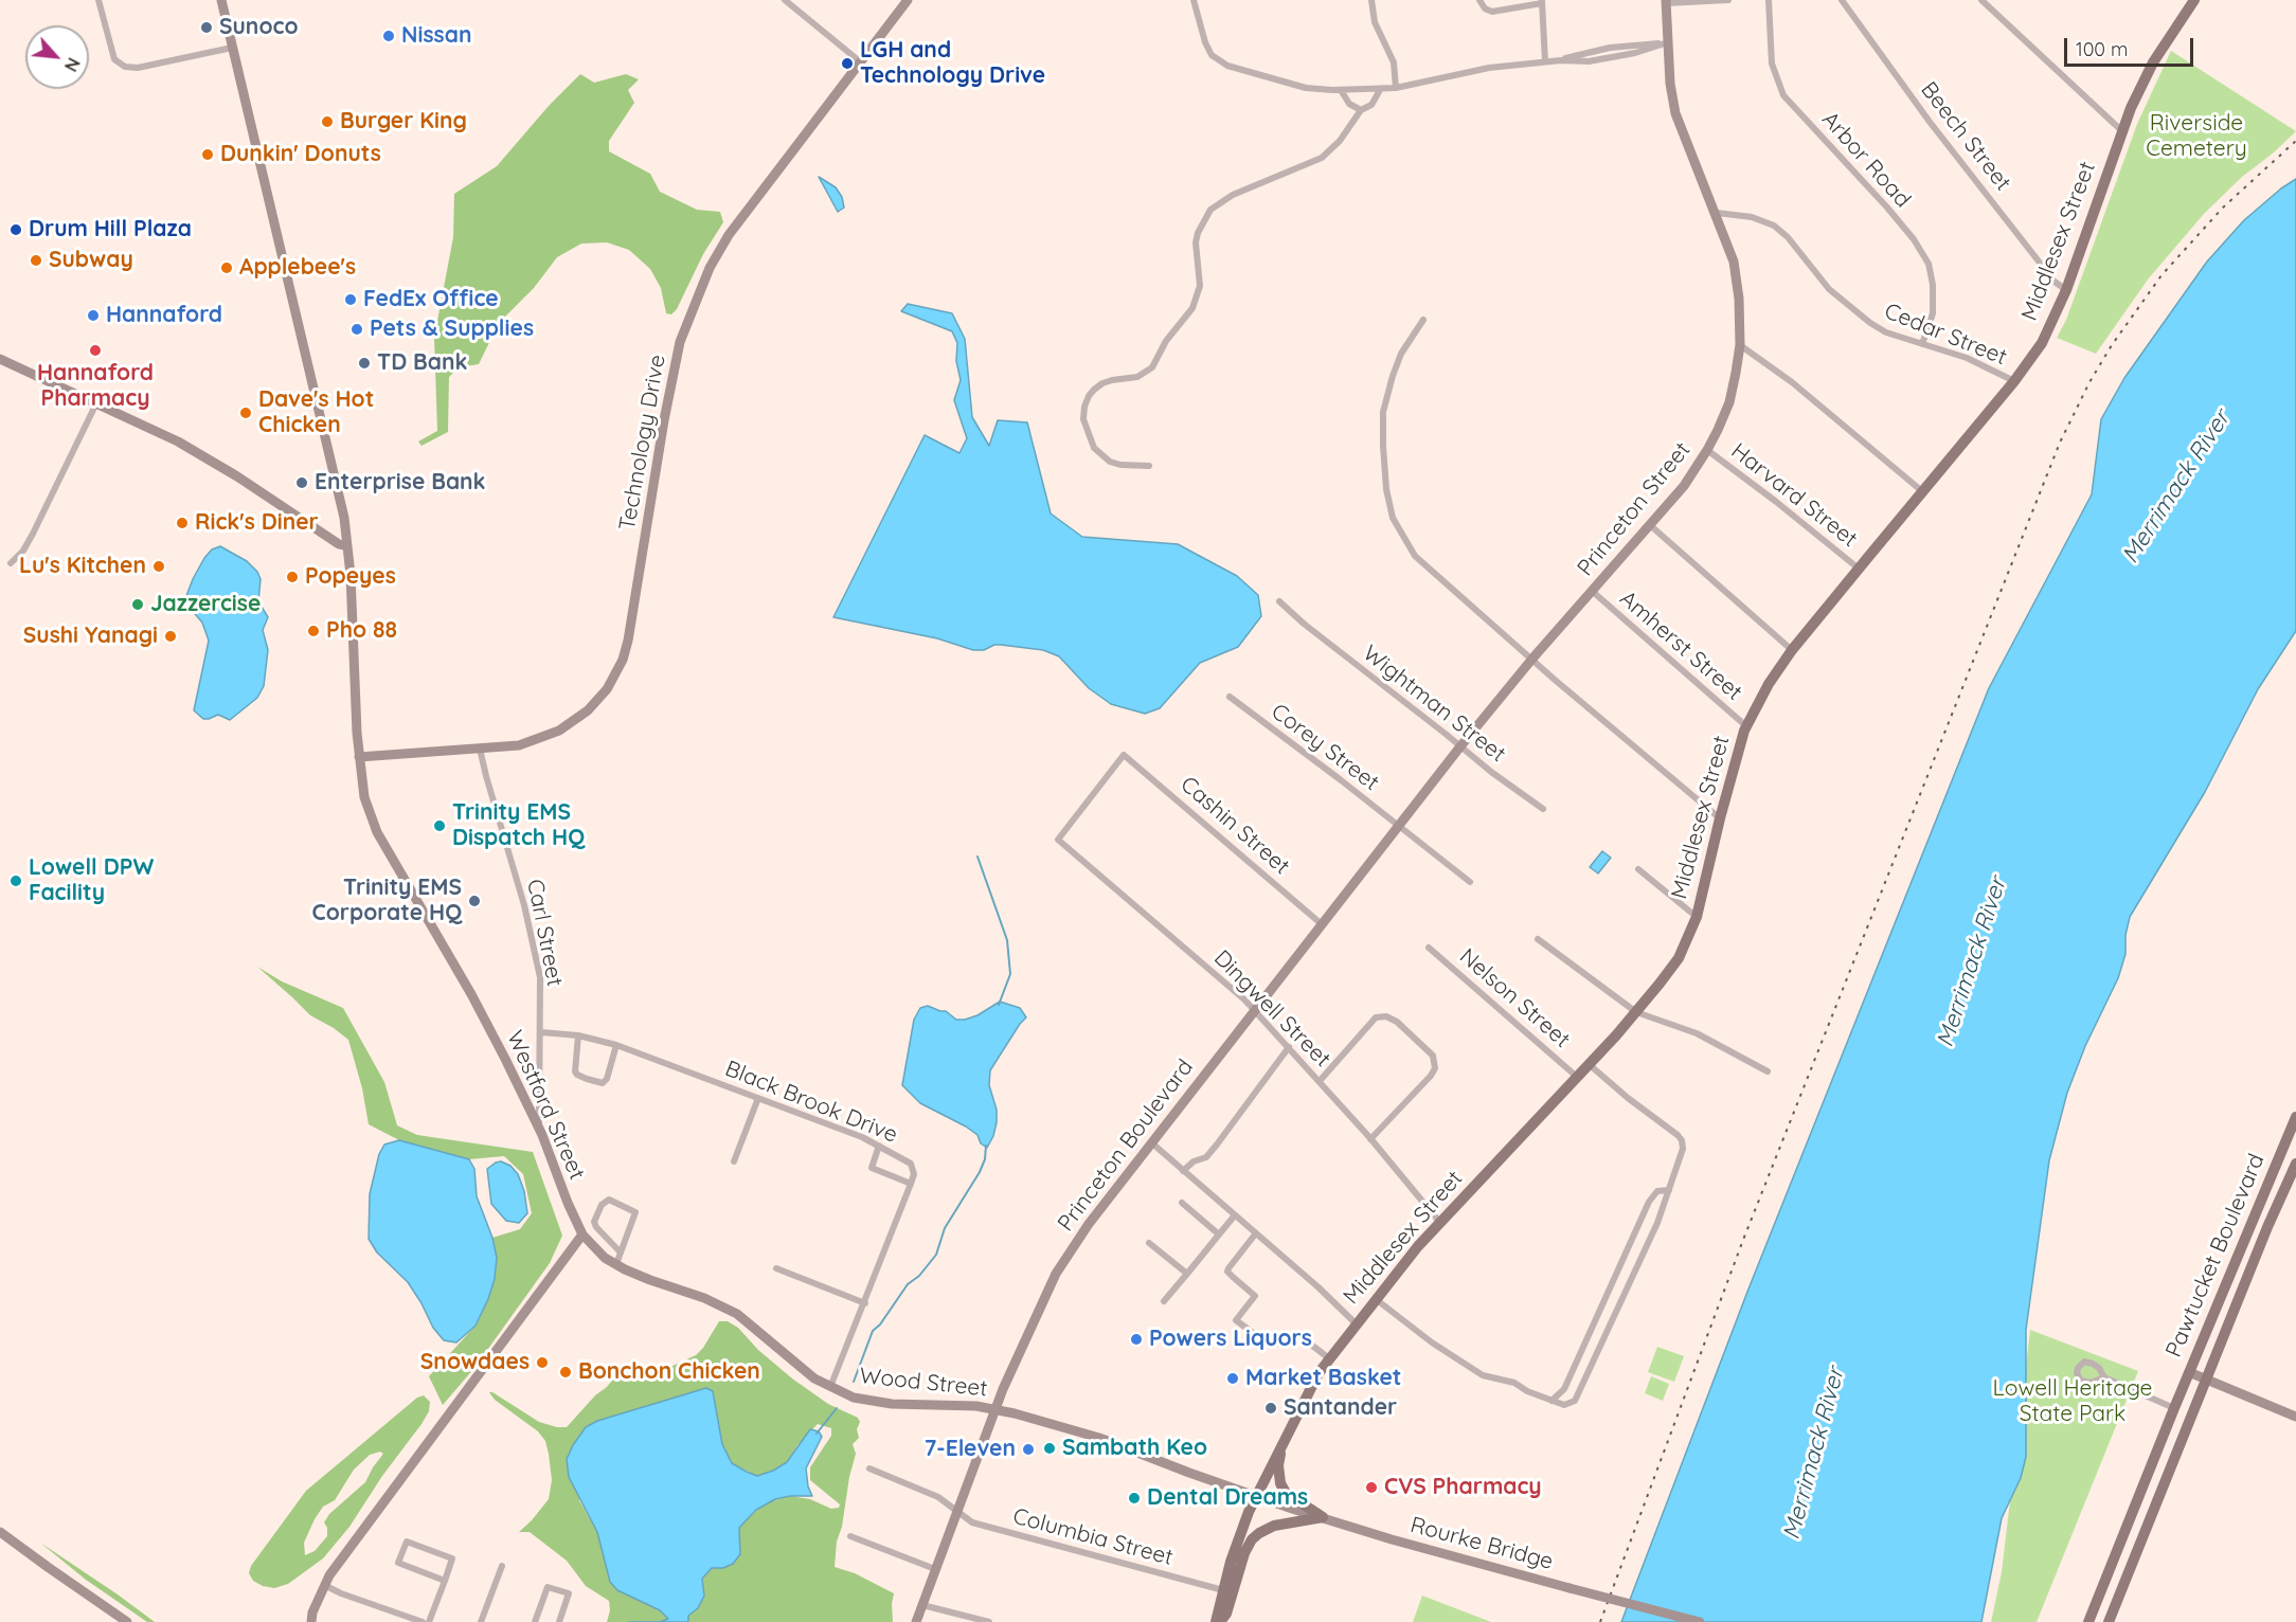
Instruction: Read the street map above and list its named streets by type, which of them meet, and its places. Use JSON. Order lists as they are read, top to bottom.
{
  "streets": {
    "main road": [
      "Middlesex Street",
      "Technology Drive",
      "Princeton Street",
      "Westford Street",
      "Princeton Boulevard",
      "Pawtucket Boulevard",
      "Wood Street",
      "Rourke Bridge"
    ],
    "street": [
      "Beech Street",
      "Arbor Road",
      "Cedar Street",
      "Harvard Street",
      "Amherst Street",
      "Wightman Street",
      "Corey Street",
      "Cashin Street",
      "Carl Street",
      "Nelson Street",
      "Dingwell Street",
      "Black Brook Drive",
      "Columbia Street"
    ]
  },
  "crossings": [
    ["Beech Street", "Middlesex Street"],
    ["Arbor Road", "Cedar Street"],
    ["Middlesex Street", "Cedar Street"],
    ["Middlesex Street", "Harvard Street"],
    ["Middlesex Street", "Amherst Street"],
    ["Middlesex Street", "Nelson Street"],
    ["Middlesex Street", "Dingwell Street"],
    ["Middlesex Street", "Wood Street"],
    ["Middlesex Street", "Columbia Street"],
    ["Middlesex Street", "Rourke Bridge"],
    ["Cedar Street", "Princeton Street"],
    ["Technology Drive", "Carl Street"],
    ["Technology Drive", "Westford Street"],
    ["Harvard Street", "Princeton Street"],
    ["Princeton Street", "Amherst Street"],
    ["Princeton Street", "Wightman Street"],
    ["Princeton Street", "Princeton Boulevard"],
    ["Wightman Street", "Princeton Boulevard"],
    ["Corey Street", "Princeton Boulevard"],
    ["Cashin Street", "Dingwell Street"],
    ["Cashin Street", "Princeton Boulevard"],
    ["Carl Street", "Black Brook Drive"],
    ["Carl Street", "Westford Street"],
    ["Dingwell Street", "Princeton Boulevard"],
    ["Westford Street", "Wood Street"],
    ["Princeton Boulevard", "Wood Street"],
    ["Princeton Boulevard", "Columbia Street"],
    ["Wood Street", "Rourke Bridge"]
  ],
  "water": ["Merrimack River"],
  "parks": ["Riverside Cemetery", "Lowell Heritage State Park"],
  "places": [
    "Sunoco",
    "Nissan",
    "LGH and Technology Drive",
    "Burger King",
    "Dunkin' Donuts",
    "Drum Hill Plaza",
    "Subway",
    "Applebee's",
    "FedEx Office",
    "Hannaford",
    "Pets & Supplies",
    "Hannaford Pharmacy",
    "TD Bank",
    "Dave's Hot Chicken",
    "Enterprise Bank",
    "Rick's Diner",
    "Lu's Kitchen",
    "Popeyes",
    "Jazzercise",
    "Pho 88",
    "Sushi Yanagi",
    "Trinity EMS Dispatch HQ",
    "Lowell DPW Facility",
    "Trinity EMS Corporate HQ",
    "Powers Liquors",
    "Snowdaes",
    "Bonchon Chicken",
    "Market Basket",
    "Santander",
    "Sambath Keo",
    "7-Eleven",
    "CVS Pharmacy",
    "Dental Dreams"
  ],
  "scale_bar": "100 m",
  "north": "bottom right"
}
